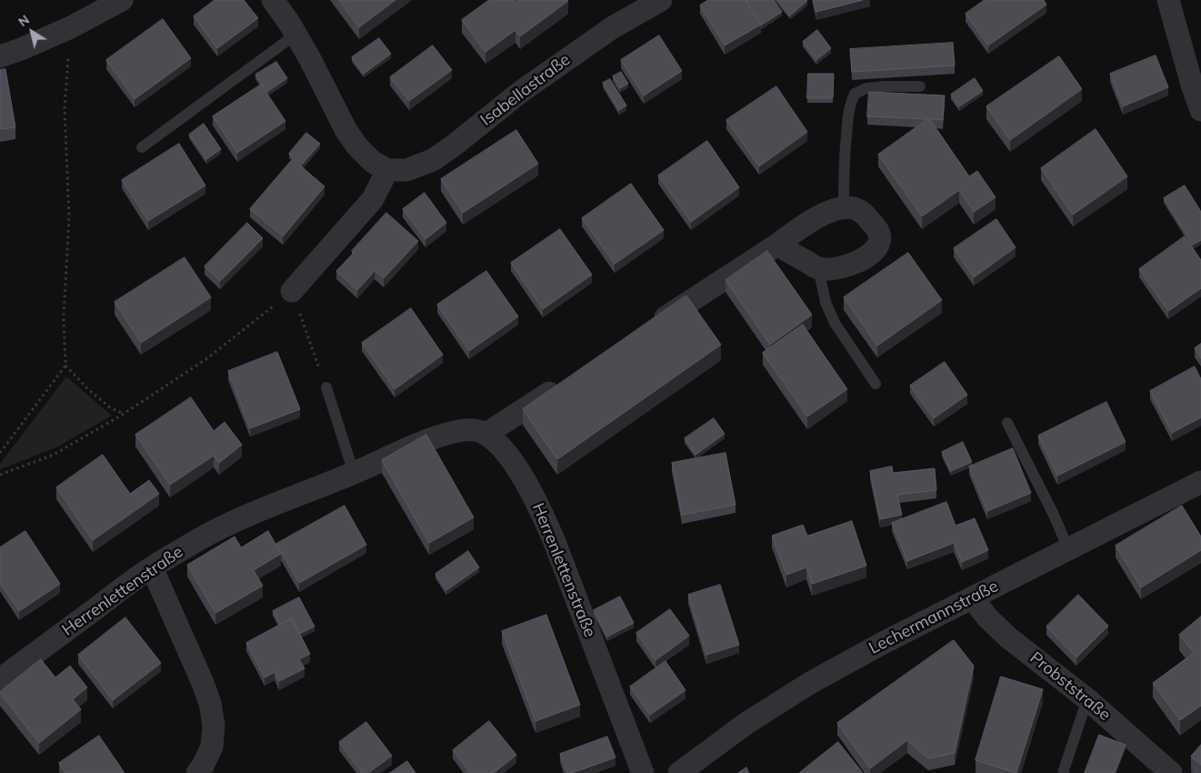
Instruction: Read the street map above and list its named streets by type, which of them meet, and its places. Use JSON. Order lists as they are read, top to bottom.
{
  "streets": {
    "street": [
      "Isabellastraße",
      "Herrenlettenstraße",
      "Lechermannstraße",
      "Probststraße"
    ]
  },
  "crossings": [
    ["Lechermannstraße", "Probststraße"]
  ],
  "north": "top left"
}
